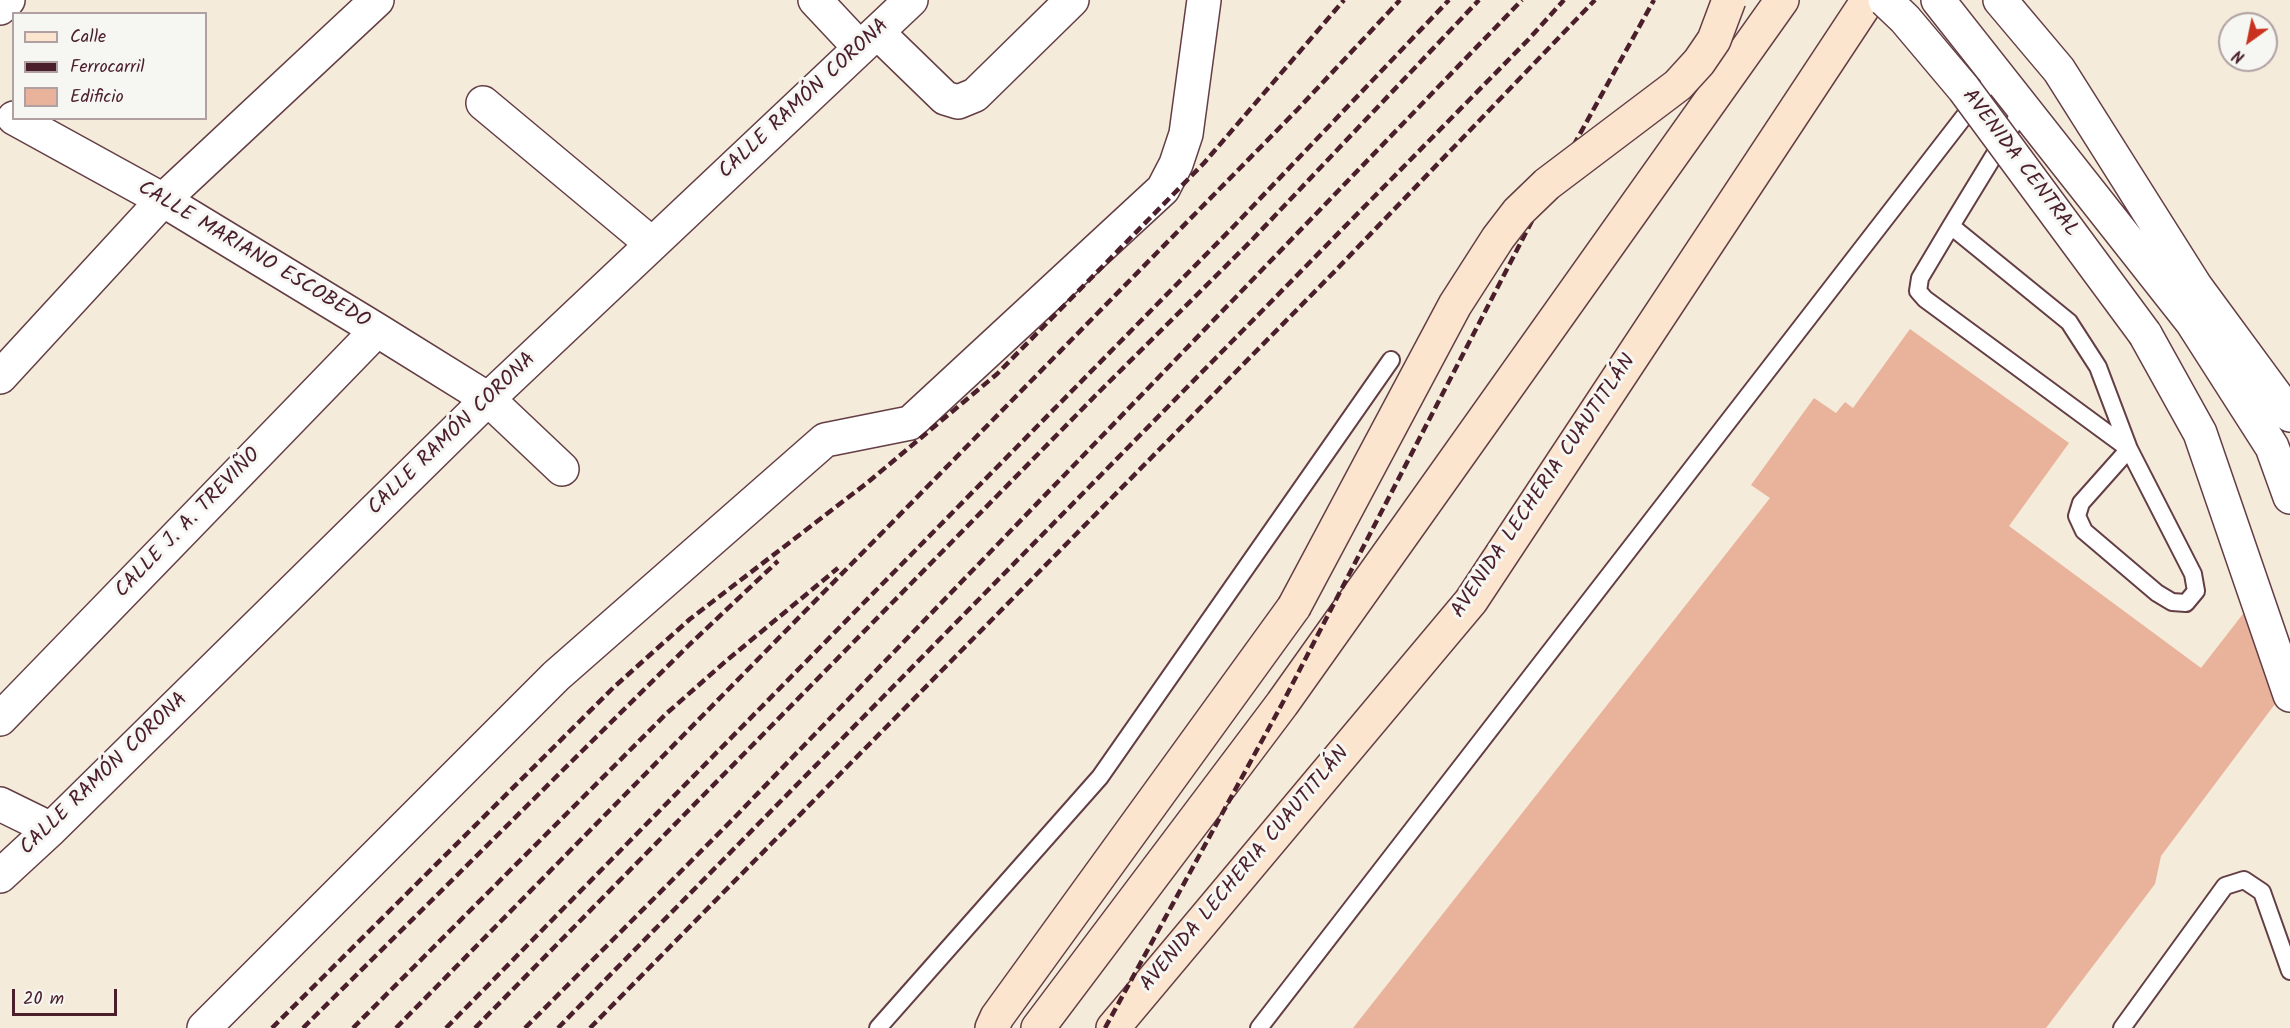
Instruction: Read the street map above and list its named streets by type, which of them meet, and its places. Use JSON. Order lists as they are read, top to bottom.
{
  "streets": {
    "main road": ["AVENIDA LECHERIA CUAUTITLÁN"],
    "street": [
      "CALLE RAMÓN CORONA",
      "AVENIDA CENTRAL",
      "CALLE MARIANO ESCOBEDO",
      "CALLE J. A. TREVIÑO"
    ]
  },
  "crossings": [
    ["CALLE RAMÓN CORONA", "CALLE MARIANO ESCOBEDO"],
    ["CALLE MARIANO ESCOBEDO", "CALLE J. A. TREVIÑO"]
  ],
  "legend": ["Calle", "Ferrocarril", "Edificio"],
  "scale_bar": "20 m",
  "north": "bottom left"
}
